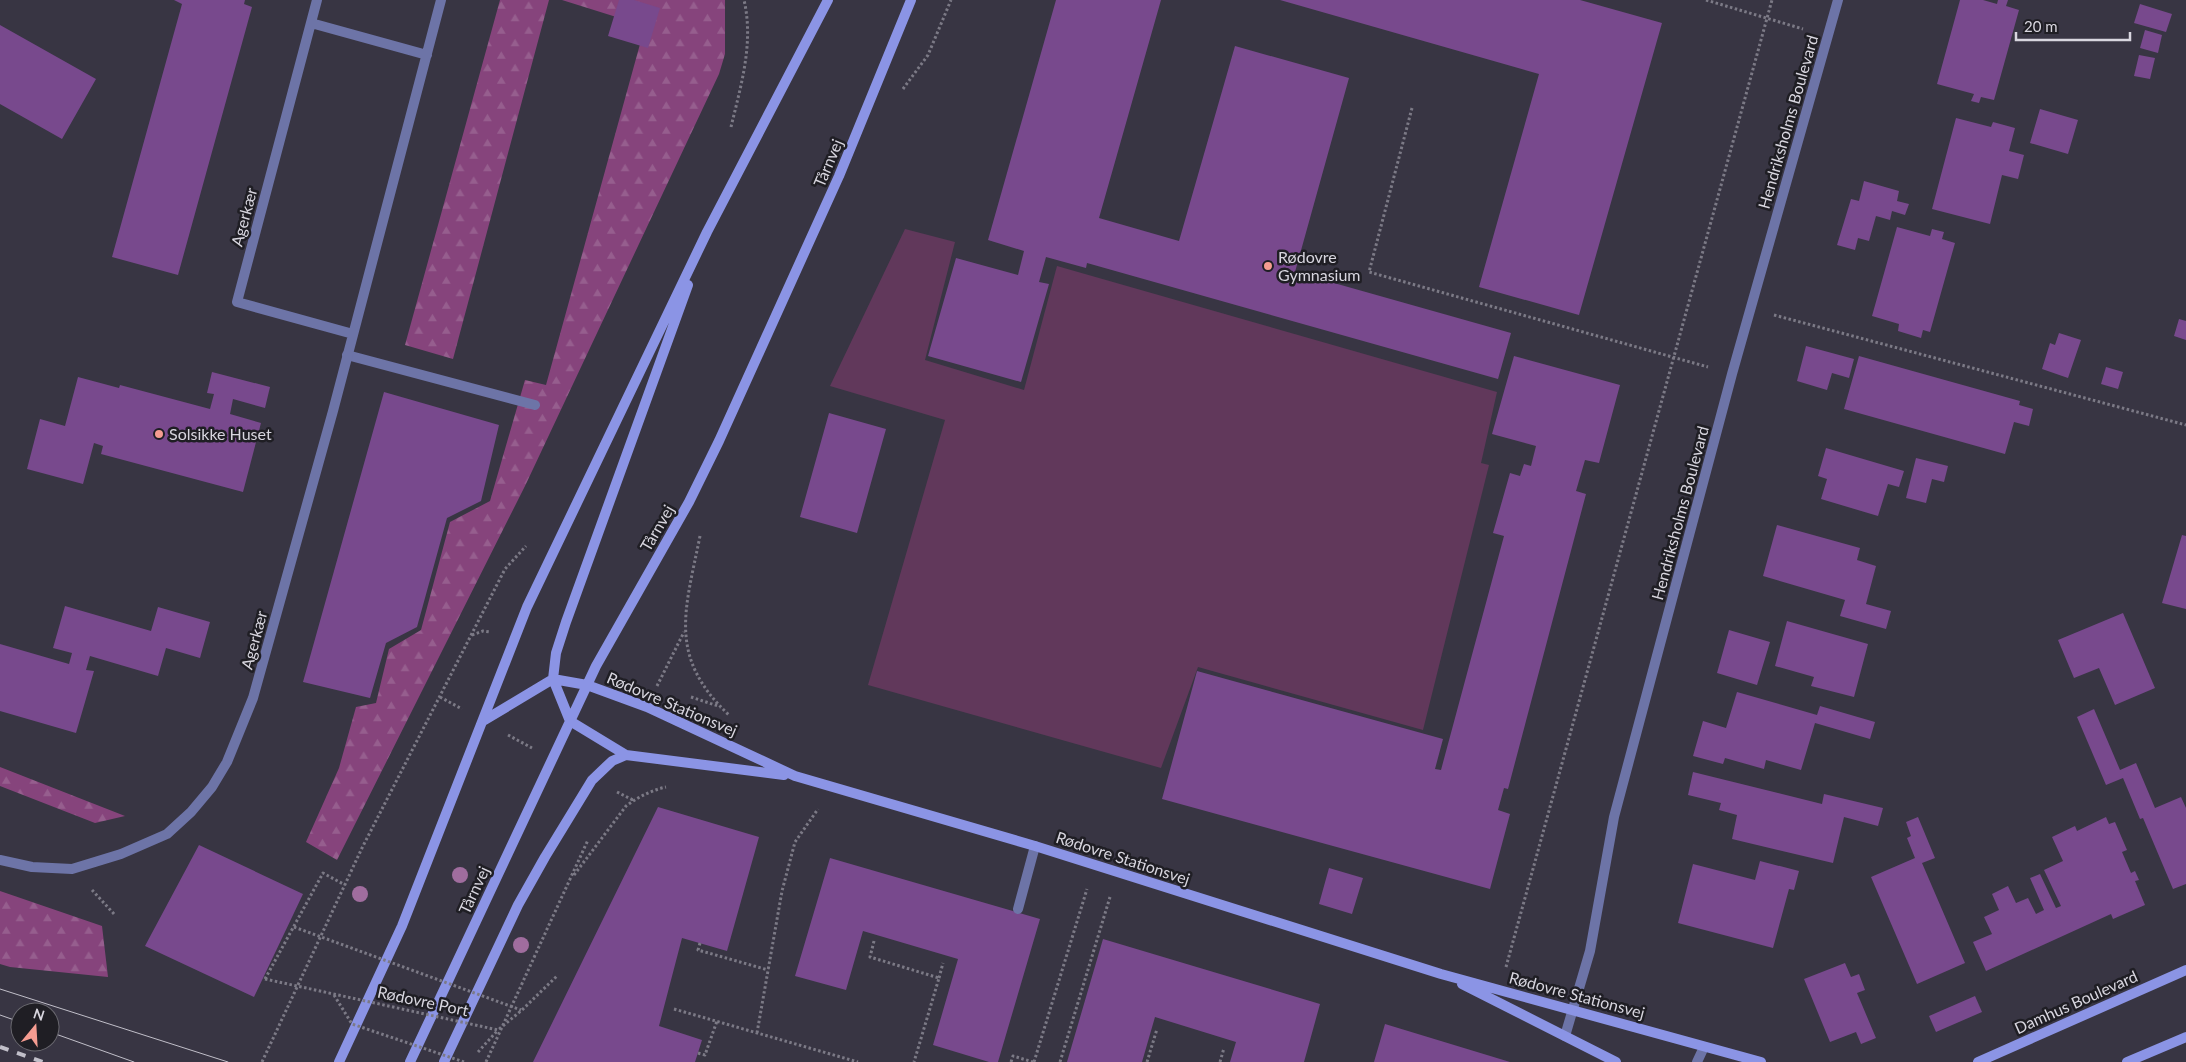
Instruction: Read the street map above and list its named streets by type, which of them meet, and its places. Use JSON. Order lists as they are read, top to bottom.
{
  "streets": {
    "street": [
      "Hendriksholms Boulevard",
      "Tårnvej",
      "Agerkær",
      "Rødovre Stationsvej",
      "Damhus Boulevard"
    ],
    "path": ["Rødovre Port"]
  },
  "crossings": [
    ["Hendriksholms Boulevard", "Rødovre Stationsvej"],
    ["Tårnvej", "Rødovre Stationsvej"]
  ],
  "places": ["Rødovre Gymnasium", "Solsikke Huset"],
  "scale_bar": "20 m",
  "north": "top"
}
